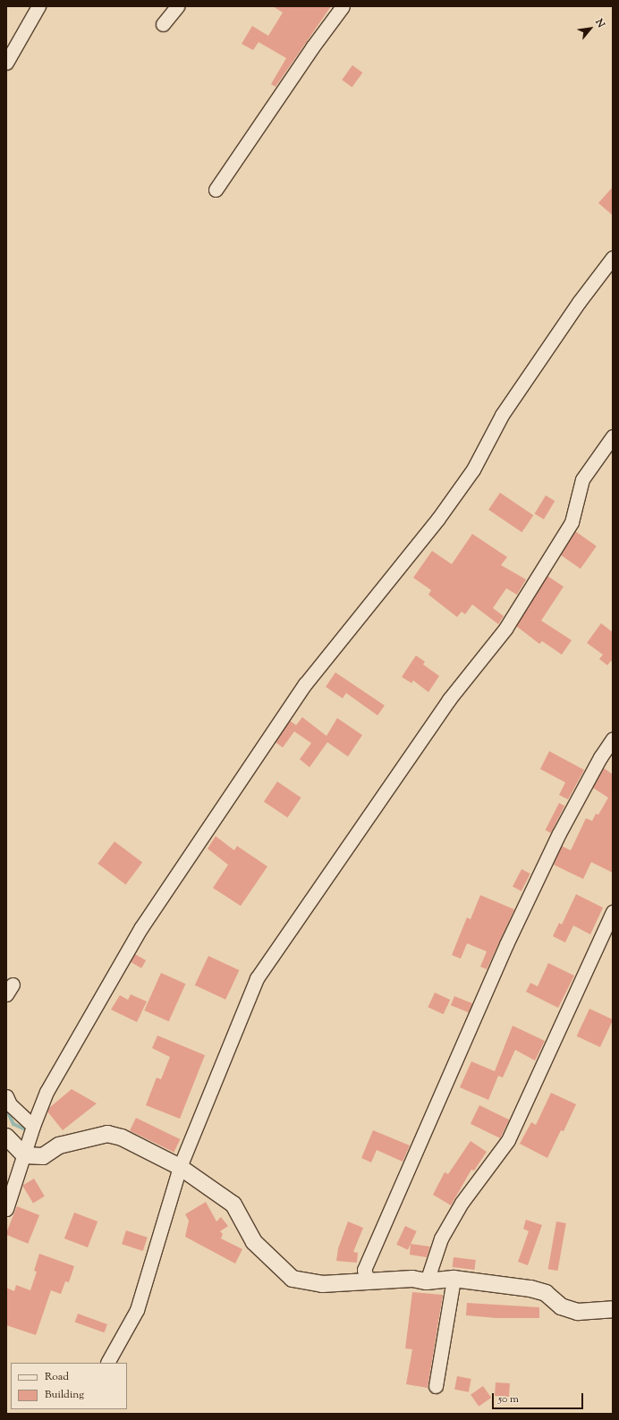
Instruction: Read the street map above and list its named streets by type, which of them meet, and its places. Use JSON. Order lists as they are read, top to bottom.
{
  "legend": ["Road", "Building"],
  "scale_bar": "50 m",
  "north": "top right"
}
